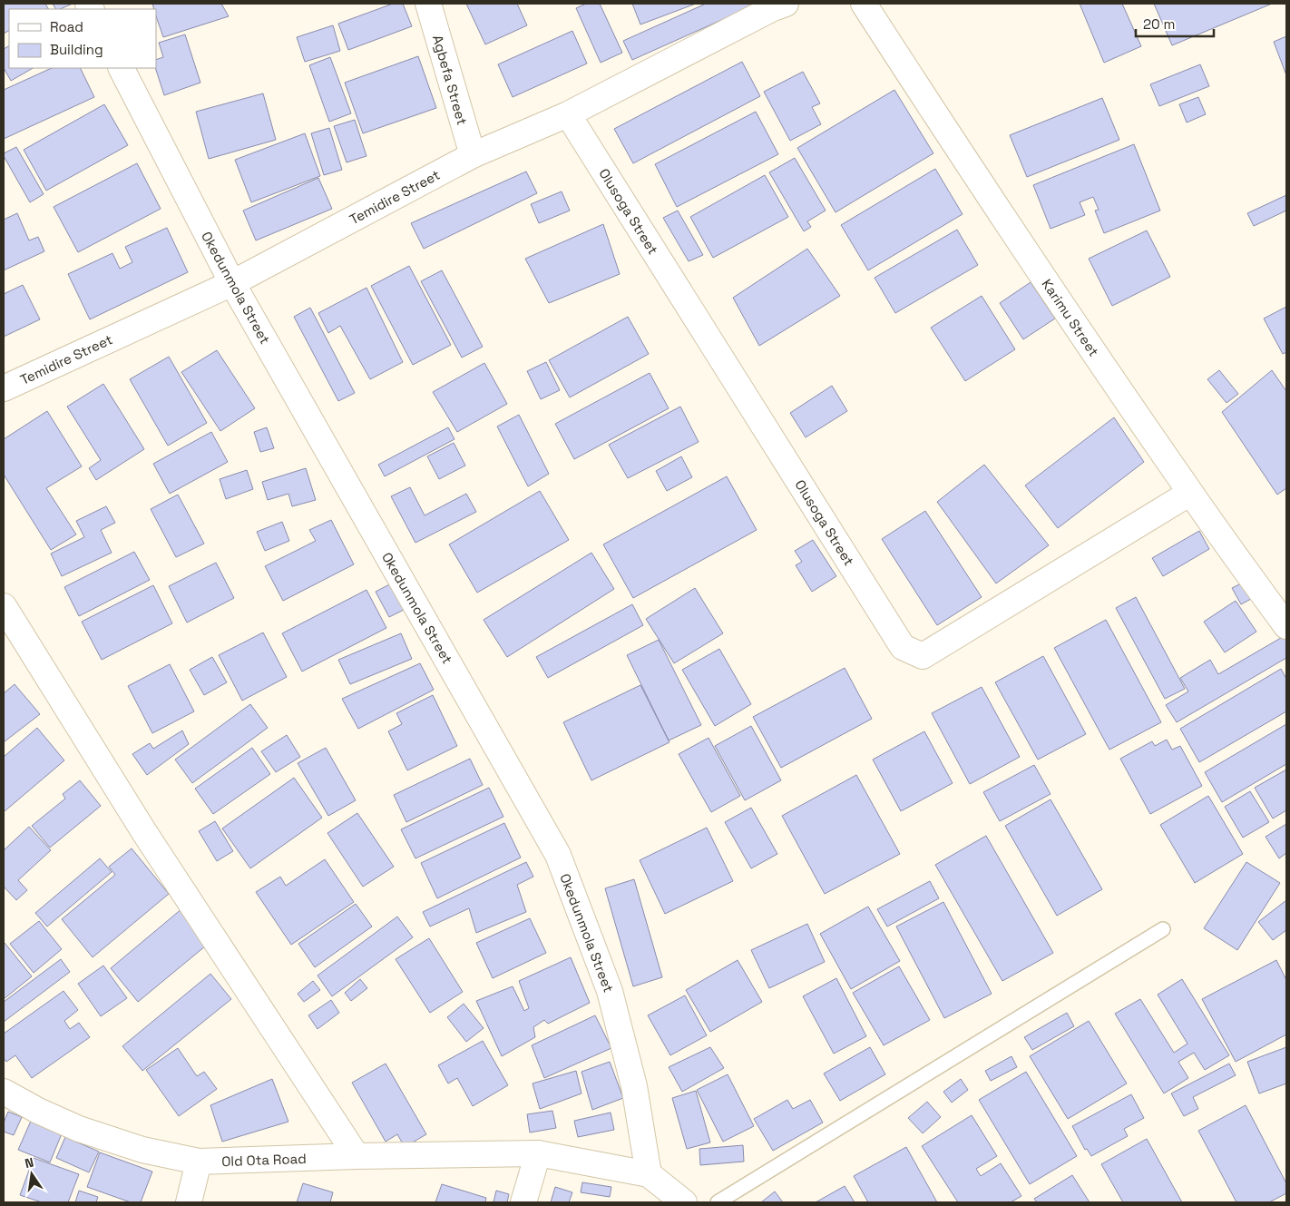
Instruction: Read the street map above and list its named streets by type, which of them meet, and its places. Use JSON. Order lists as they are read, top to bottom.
{
  "streets": {
    "street": [
      "Agbefa Street",
      "Temidire Street",
      "Olusoga Street",
      "Okedunmola Street",
      "Karimu Street",
      "Old Ota Road"
    ]
  },
  "crossings": [
    ["Agbefa Street", "Temidire Street"],
    ["Temidire Street", "Olusoga Street"],
    ["Temidire Street", "Okedunmola Street"],
    ["Olusoga Street", "Karimu Street"],
    ["Okedunmola Street", "Old Ota Road"]
  ],
  "legend": ["Road", "Building"],
  "scale_bar": "20 m",
  "north": "top"
}
